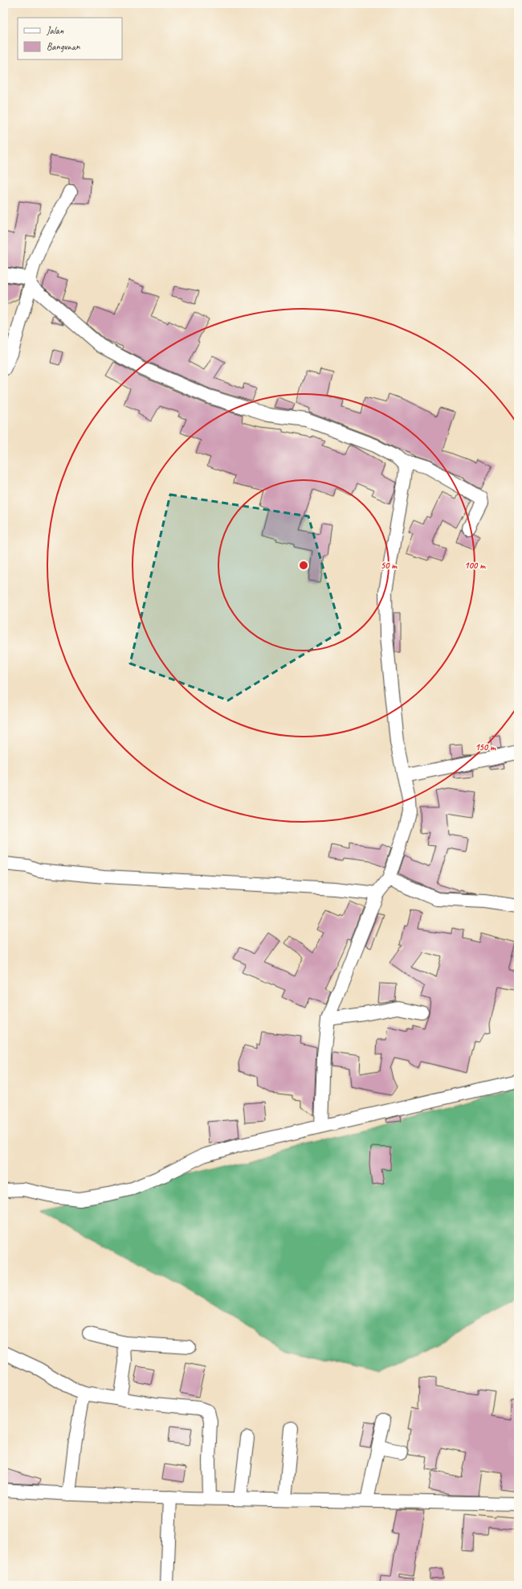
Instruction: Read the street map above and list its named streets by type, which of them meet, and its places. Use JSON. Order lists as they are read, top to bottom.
{
  "legend": ["Jalan", "Bangunan"],
  "rings": ["50 m", "100 m", "150 m"]
}
